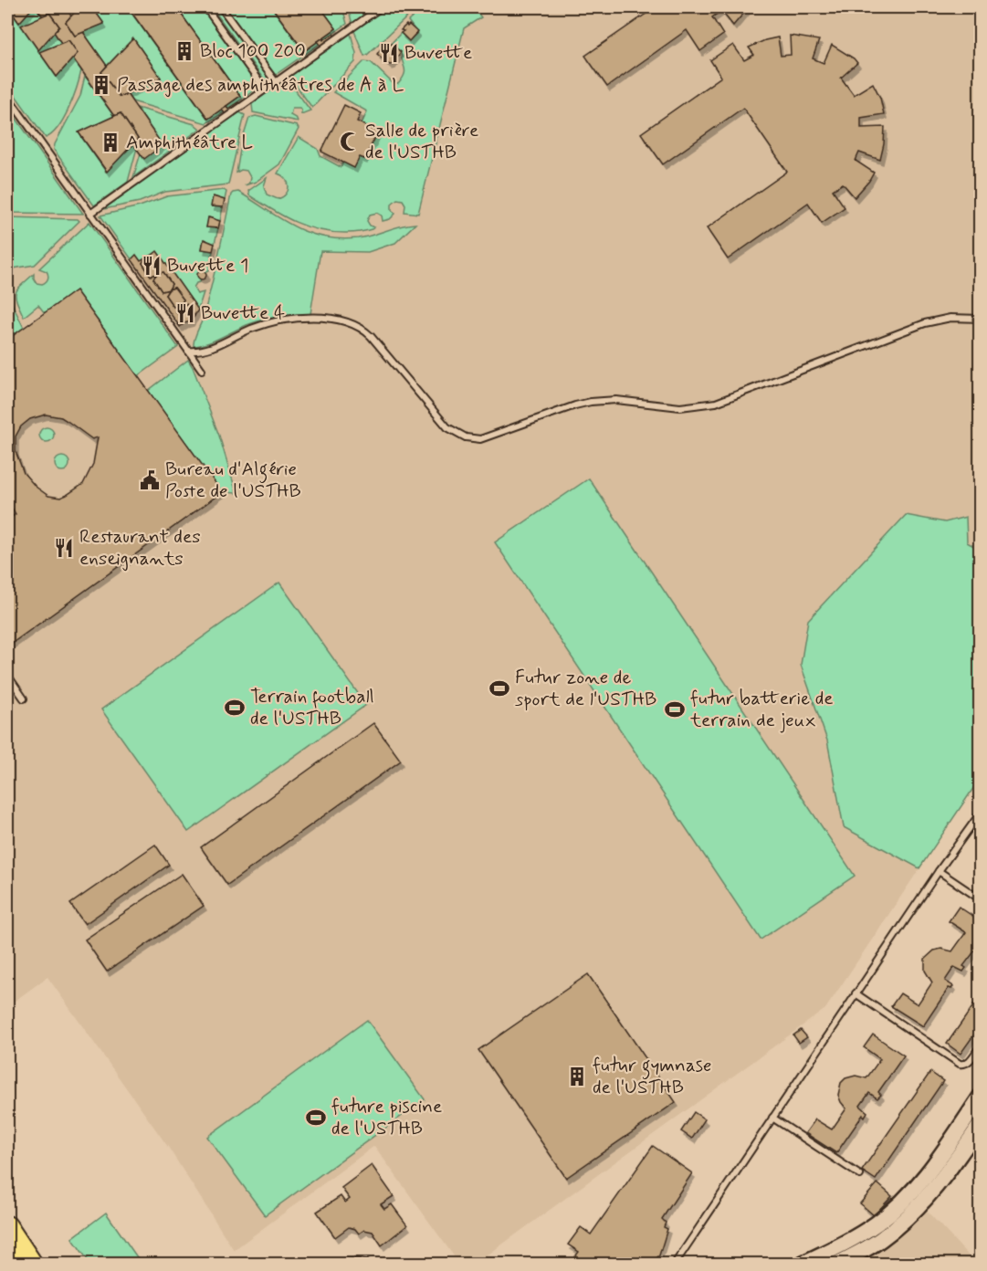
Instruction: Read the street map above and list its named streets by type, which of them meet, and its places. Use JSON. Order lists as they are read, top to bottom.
{
  "places": {
    "building": [
      "Bloc 100 200",
      "Passage des amphithéâtres de A à L",
      "Amphithéâtre L",
      "futur gymnase de l'USTHB"
    ],
    "restaurant": [
      "Buvette",
      "Buvette 1",
      "Buvette 4",
      "Restaurant des enseignants"
    ],
    "mosque": ["Salle de prière de l'USTHB"],
    "public building": ["Bureau d'Algérie Poste de l'USTHB"],
    "sports": [
      "Futur zone de sport de l'USTHB",
      "Terrain football de l'USTHB",
      "futur batterie de terrain de jeux",
      "future piscine de l'USTHB"
    ]
  }
}
